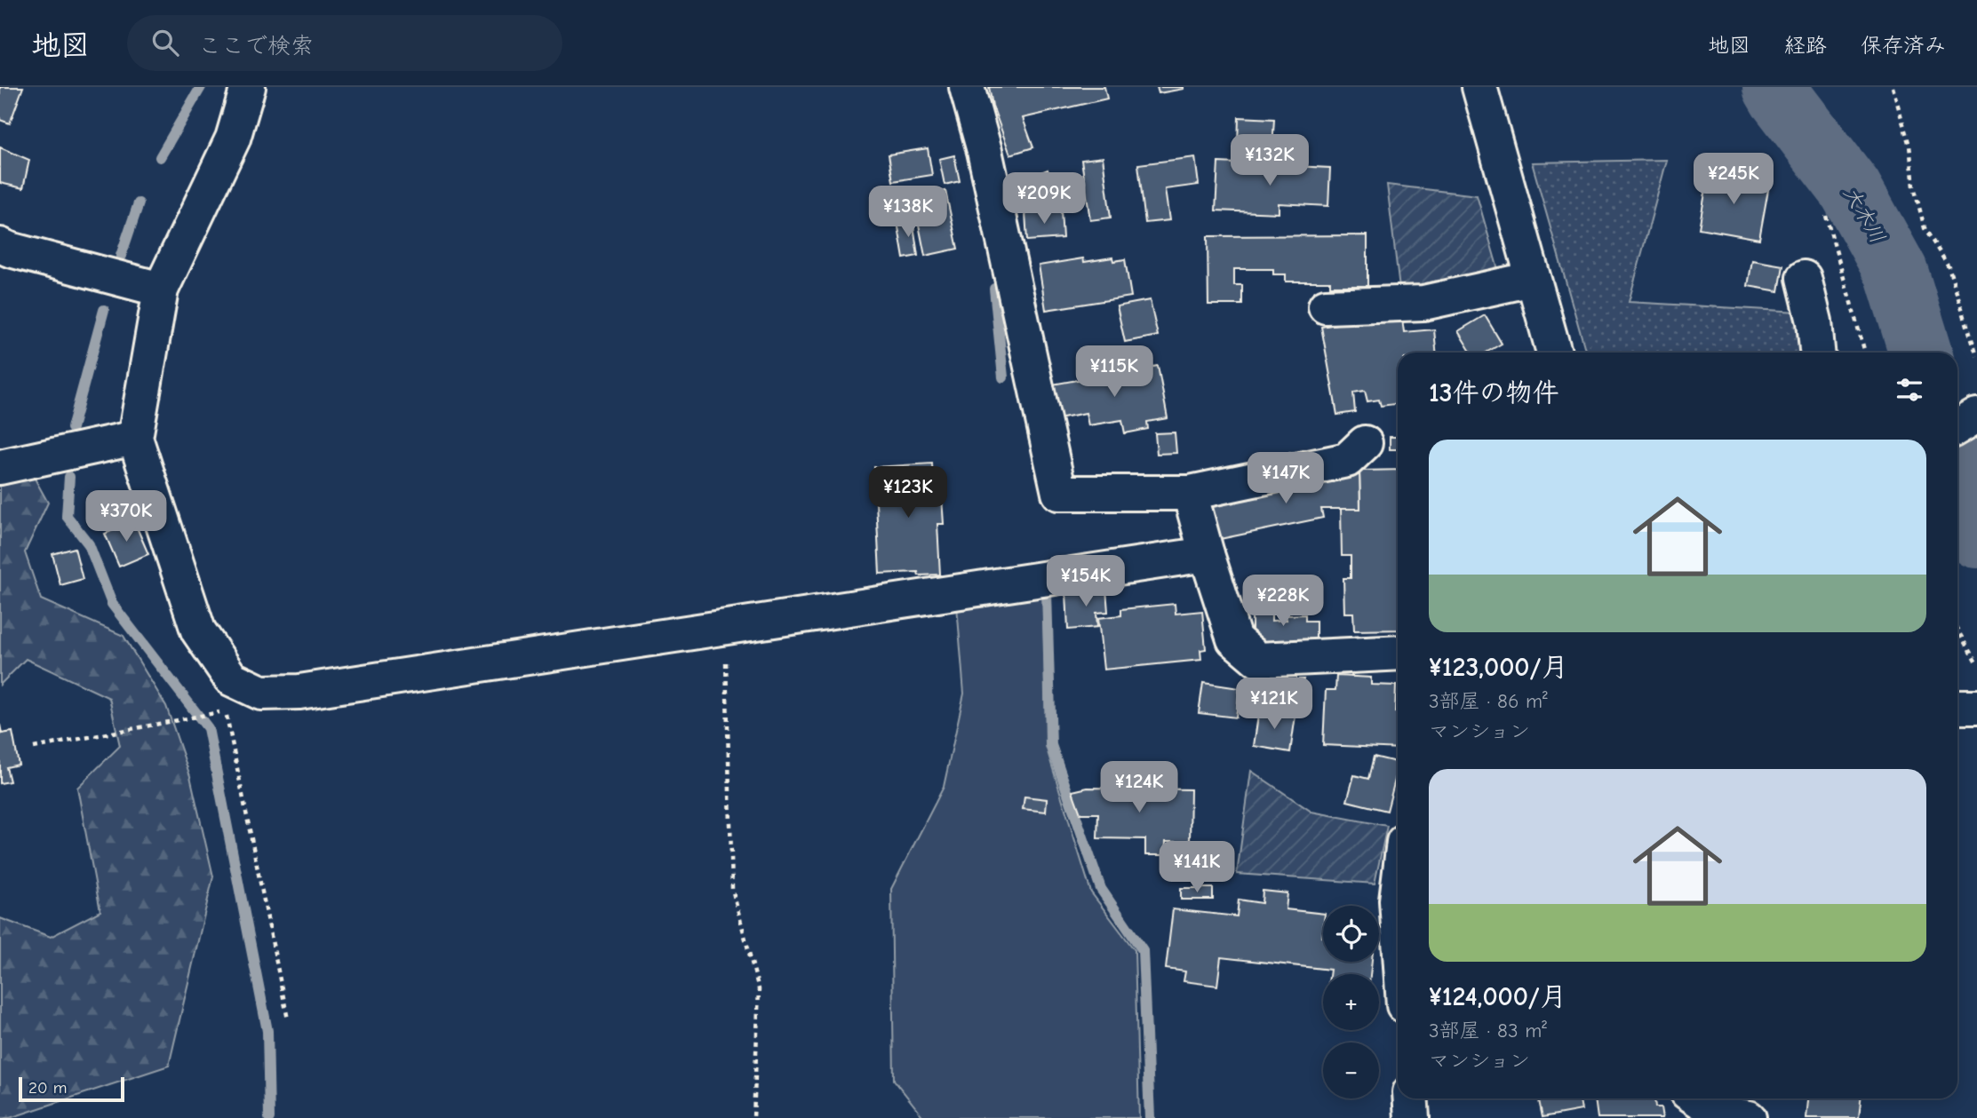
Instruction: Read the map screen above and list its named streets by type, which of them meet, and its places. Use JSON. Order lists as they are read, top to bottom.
{
  "water": ["大木川"],
  "scale_bar": "20 m",
  "page": {
    "header": "地図",
    "search": "ここで検索",
    "nav": ["地図", "経路", "保存済み"],
    "price": [
      "¥132K",
      "¥245K",
      "¥209K",
      "¥138K",
      "¥115K",
      "¥147K",
      "¥123K",
      "¥370K",
      "¥154K",
      "¥228K",
      "¥121K",
      "¥124K",
      "¥141K"
    ],
    "heading": "13件の物件",
    "list": [
      {
        "name": "¥123,000/月",
        "note": "3部屋 · 86 m² · マンション"
      },
      {
        "name": "¥124,000/月",
        "note": "3部屋 · 83 m² · マンション"
      }
    ],
    "map_buttons": ["+", "−"],
    "scale": "20 m"
  }
}
